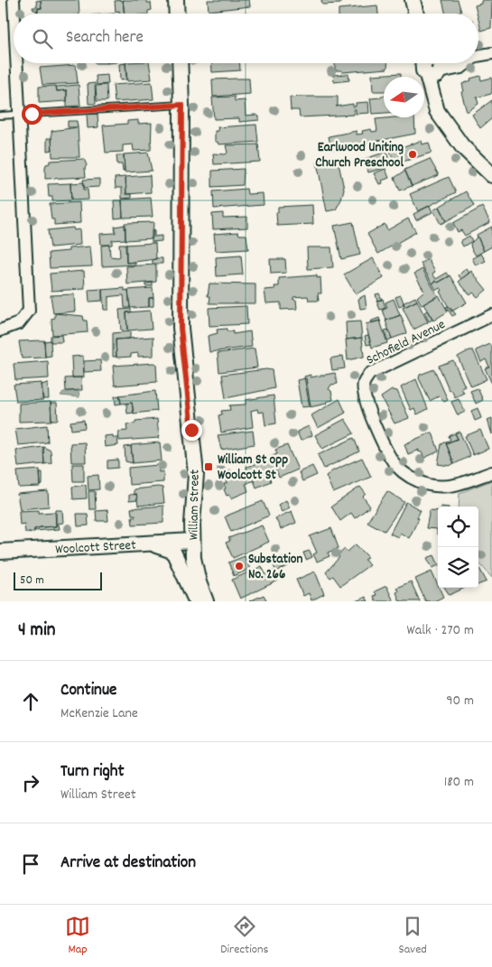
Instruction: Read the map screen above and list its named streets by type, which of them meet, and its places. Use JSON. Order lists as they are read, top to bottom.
{
  "streets": {
    "main road": ["William Street", "Woolcott Street"],
    "street": ["Schofield Avenue"]
  },
  "crossings": [
    ["William Street", "Woolcott Street"]
  ],
  "places": {
    "other": ["Earlwood Uniting Church Preschool", "Substation No. 266"],
    "transit": ["William St opp Woolcott St"]
  },
  "scale_bar": "50 m",
  "north": "left",
  "page": {
    "search": "Search here",
    "scale": "50 m",
    "heading": ["4 min", "Walk · 270 m"],
    "list": [
      ["Continue", "McKenzie Lane", "90 m"],
      ["Turn right", "William Street", "180 m"],
      "Arrive at destination"
    ],
    "nav": ["Map", "Directions", "Saved"]
  }
}
